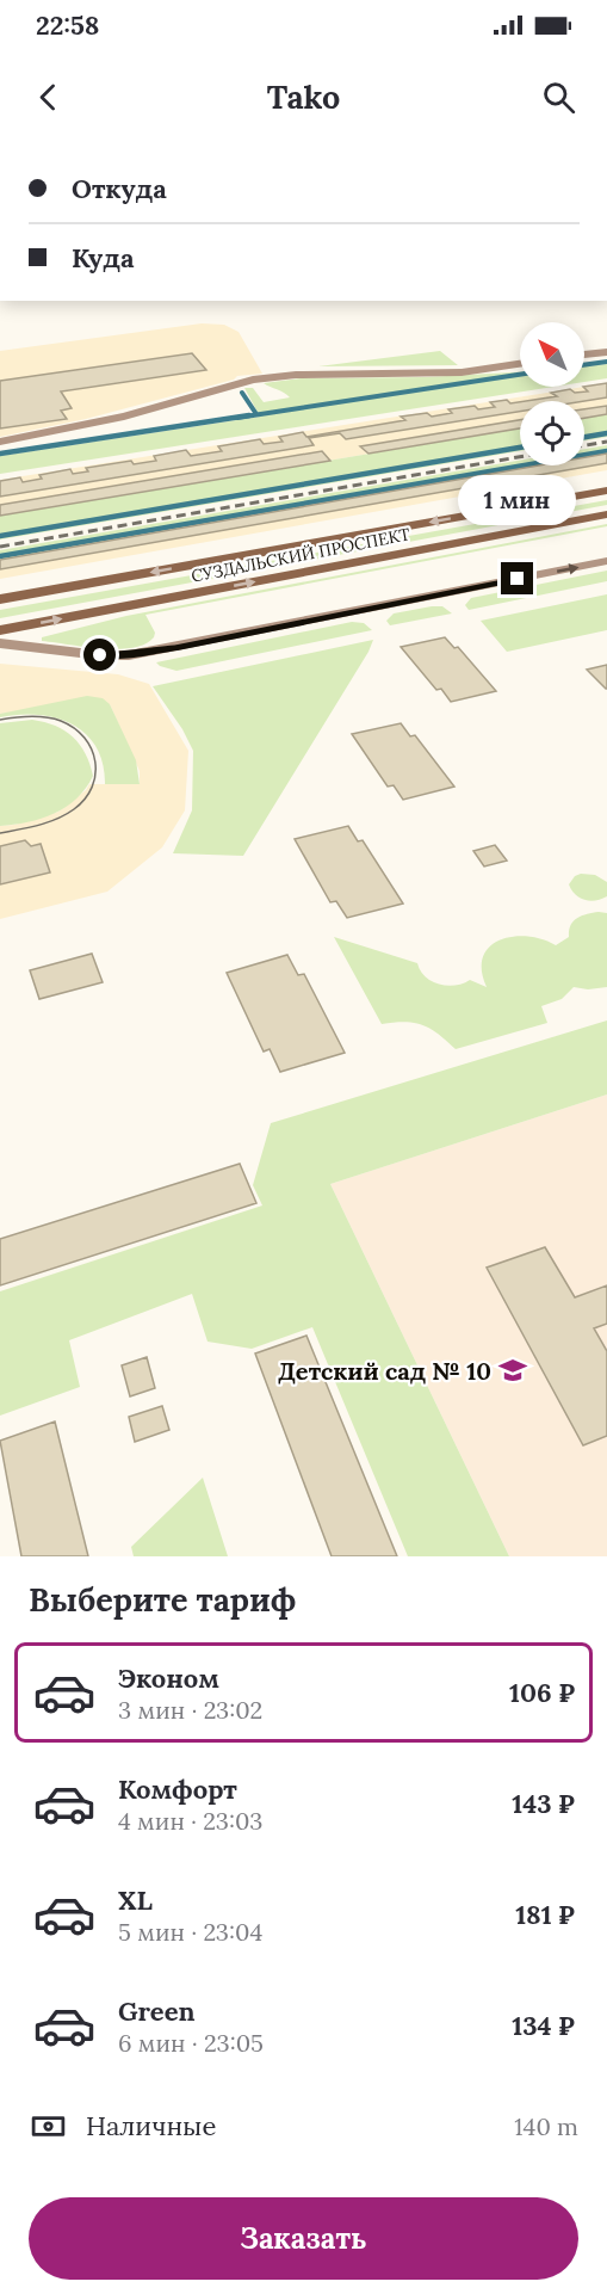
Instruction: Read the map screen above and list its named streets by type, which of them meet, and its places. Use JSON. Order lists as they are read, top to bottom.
{
  "streets": {
    "main road": ["СУЗДАЛЬСКИЙ ПРОСПЕКТ"]
  },
  "places": {
    "school or university": ["Детский сад № 10"]
  },
  "north": "top left",
  "page": {
    "status": "22:58",
    "header": "Tako",
    "banner": ["Откуда", "Куда"],
    "bubble": "1 мин",
    "heading": "Выберите тариф",
    "list": [
      {
        "name": "Эконом",
        "note": "3 мин · 23:02",
        "value": "106 ₽"
      },
      {
        "name": "Комфорт",
        "note": "4 мин · 23:03",
        "value": "143 ₽"
      },
      {
        "name": "XL",
        "note": "5 мин · 23:04",
        "value": "181 ₽"
      },
      {
        "name": "Green",
        "note": "6 мин · 23:05",
        "value": "134 ₽"
      }
    ],
    "pay": ["Наличные", "140 m"],
    "buttons": "Заказать"
  }
}
